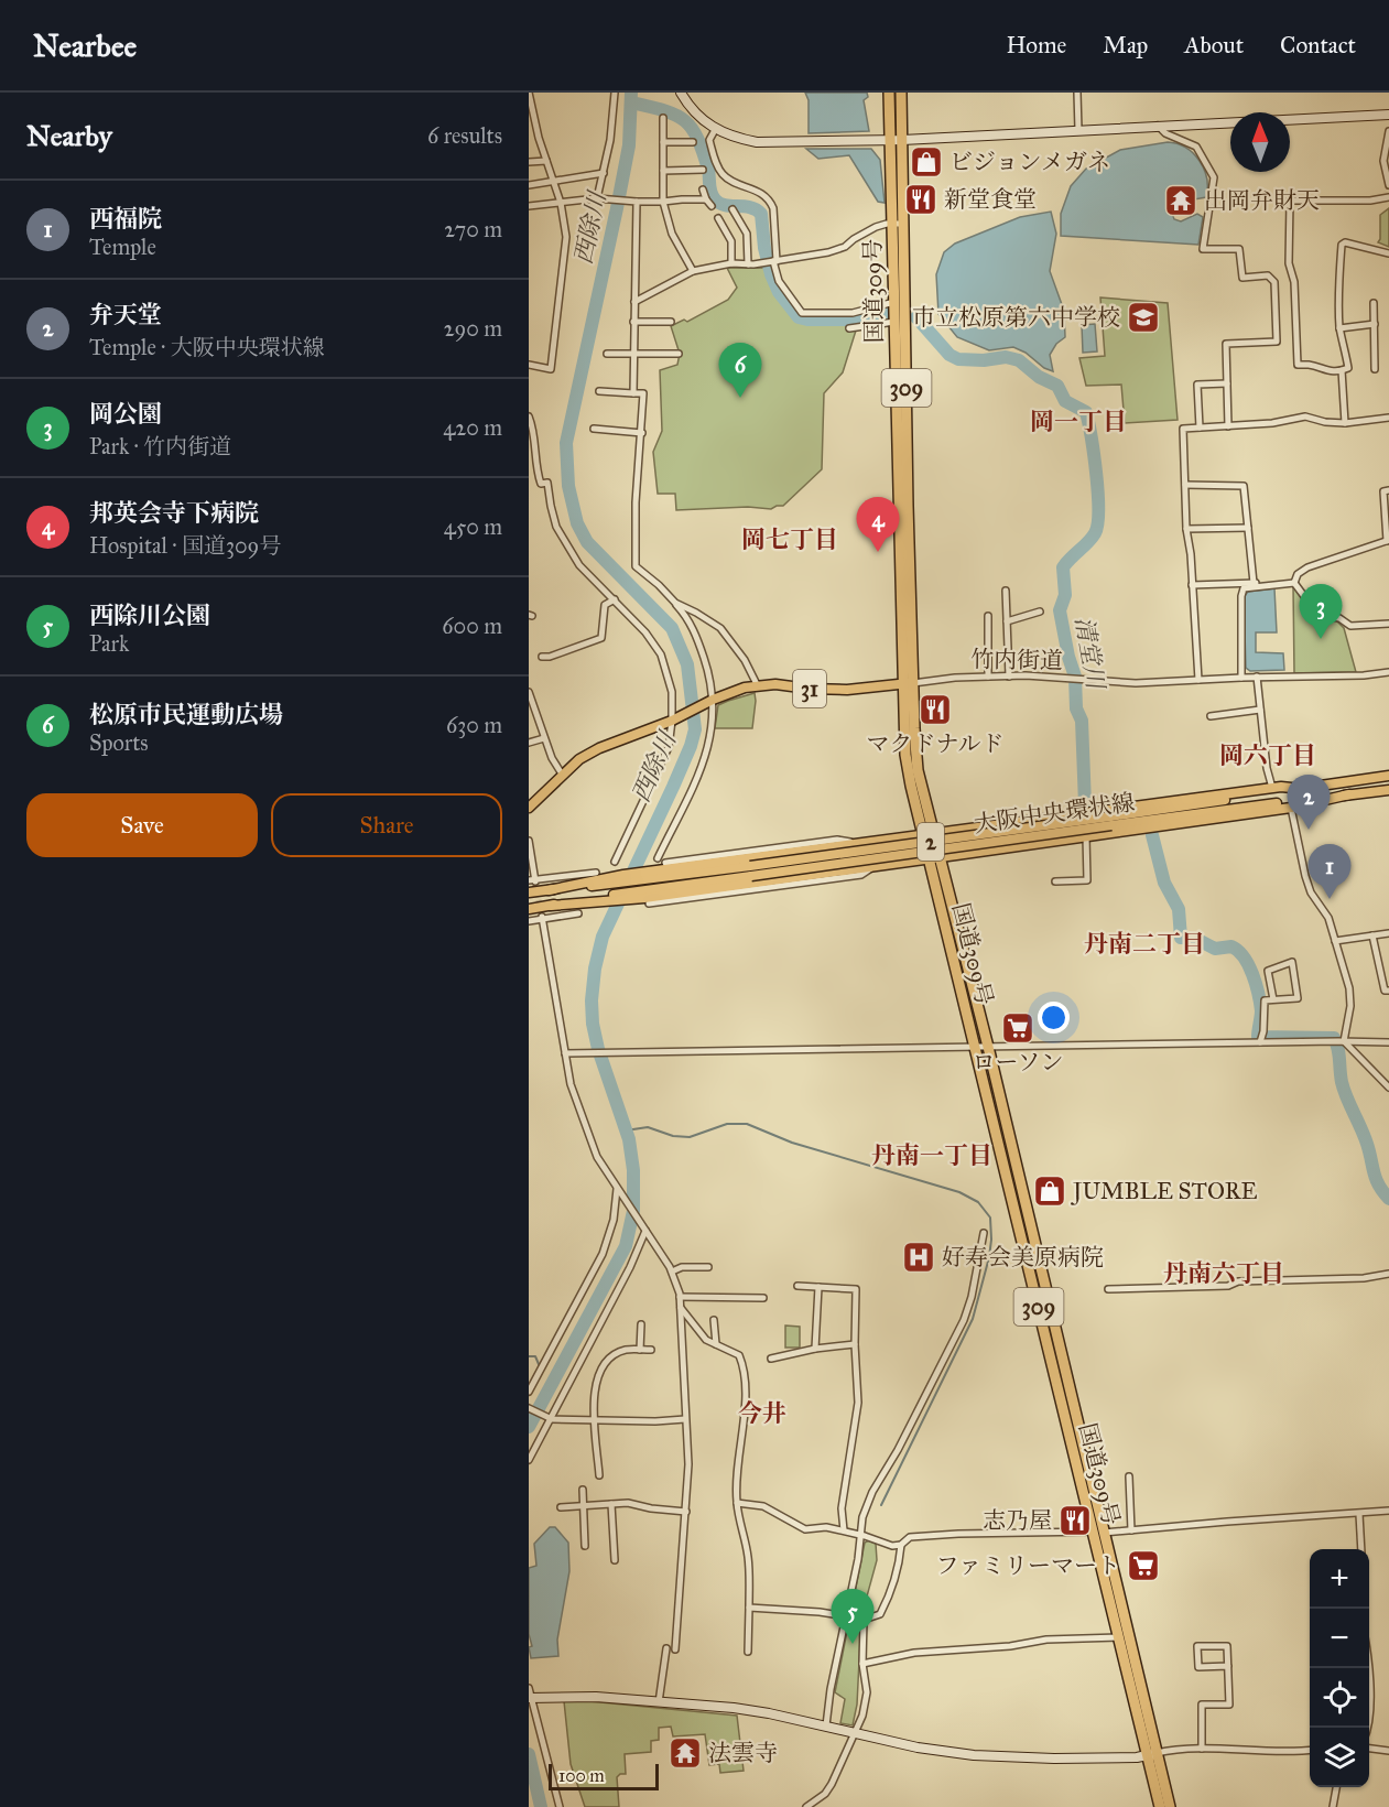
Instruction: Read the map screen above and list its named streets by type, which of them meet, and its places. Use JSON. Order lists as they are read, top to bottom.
{
  "streets": {
    "highway": ["国道309号", "309"],
    "main road": ["31", "大阪中央環状線", "2"],
    "street": ["竹内街道"]
  },
  "crossings": [
    ["国道309号", "竹内街道"],
    ["国道309号", "31"],
    ["竹内街道", "31"]
  ],
  "districts": [
    "岡一丁目",
    "岡七丁目",
    "岡六丁目",
    "丹南二丁目",
    "丹南一丁目",
    "丹南六丁目",
    "今井"
  ],
  "water": ["西除川", "清堂川"],
  "places": {
    "shop": ["ビジョンメガネ", "JUMBLE STORE"],
    "restaurant": ["新堂食堂", "マクドナルド", "志乃屋"],
    "temple": ["出岡弁財天", "法雲寺"],
    "school or university": ["市立松原第六中学校"],
    "supermarket": ["ローソン", "ファミリーマート"],
    "hospital": ["好寿会美原病院"]
  },
  "scale_bar": "100 m",
  "north": "top",
  "page": {
    "header": "Nearbee",
    "nav": [
      "Home",
      "Map",
      "About",
      "Contact"
    ],
    "heading": ["Nearby", "6 results"],
    "list": [
      {
        "mark": "1",
        "name": "西福院",
        "note": "Temple",
        "value": "270 m"
      },
      {
        "mark": "2",
        "name": "弁天堂",
        "note": "Temple · 大阪中央環状線",
        "value": "290 m"
      },
      {
        "mark": "3",
        "name": "岡公園",
        "note": "Park · 竹内街道",
        "value": "420 m"
      },
      {
        "mark": "4",
        "name": "邦英会寺下病院",
        "note": "Hospital · 国道309号",
        "value": "450 m"
      },
      {
        "mark": "5",
        "name": "西除川公園",
        "note": "Park",
        "value": "600 m"
      },
      {
        "mark": "6",
        "name": "松原市民運動広場",
        "note": "Sports",
        "value": "630 m"
      }
    ],
    "pins": [
      "6",
      "4",
      "3",
      "2",
      "1",
      "5"
    ],
    "buttons": ["Save", "Share"],
    "map_buttons": ["+", "−"],
    "scale": "100 m"
  }
}
